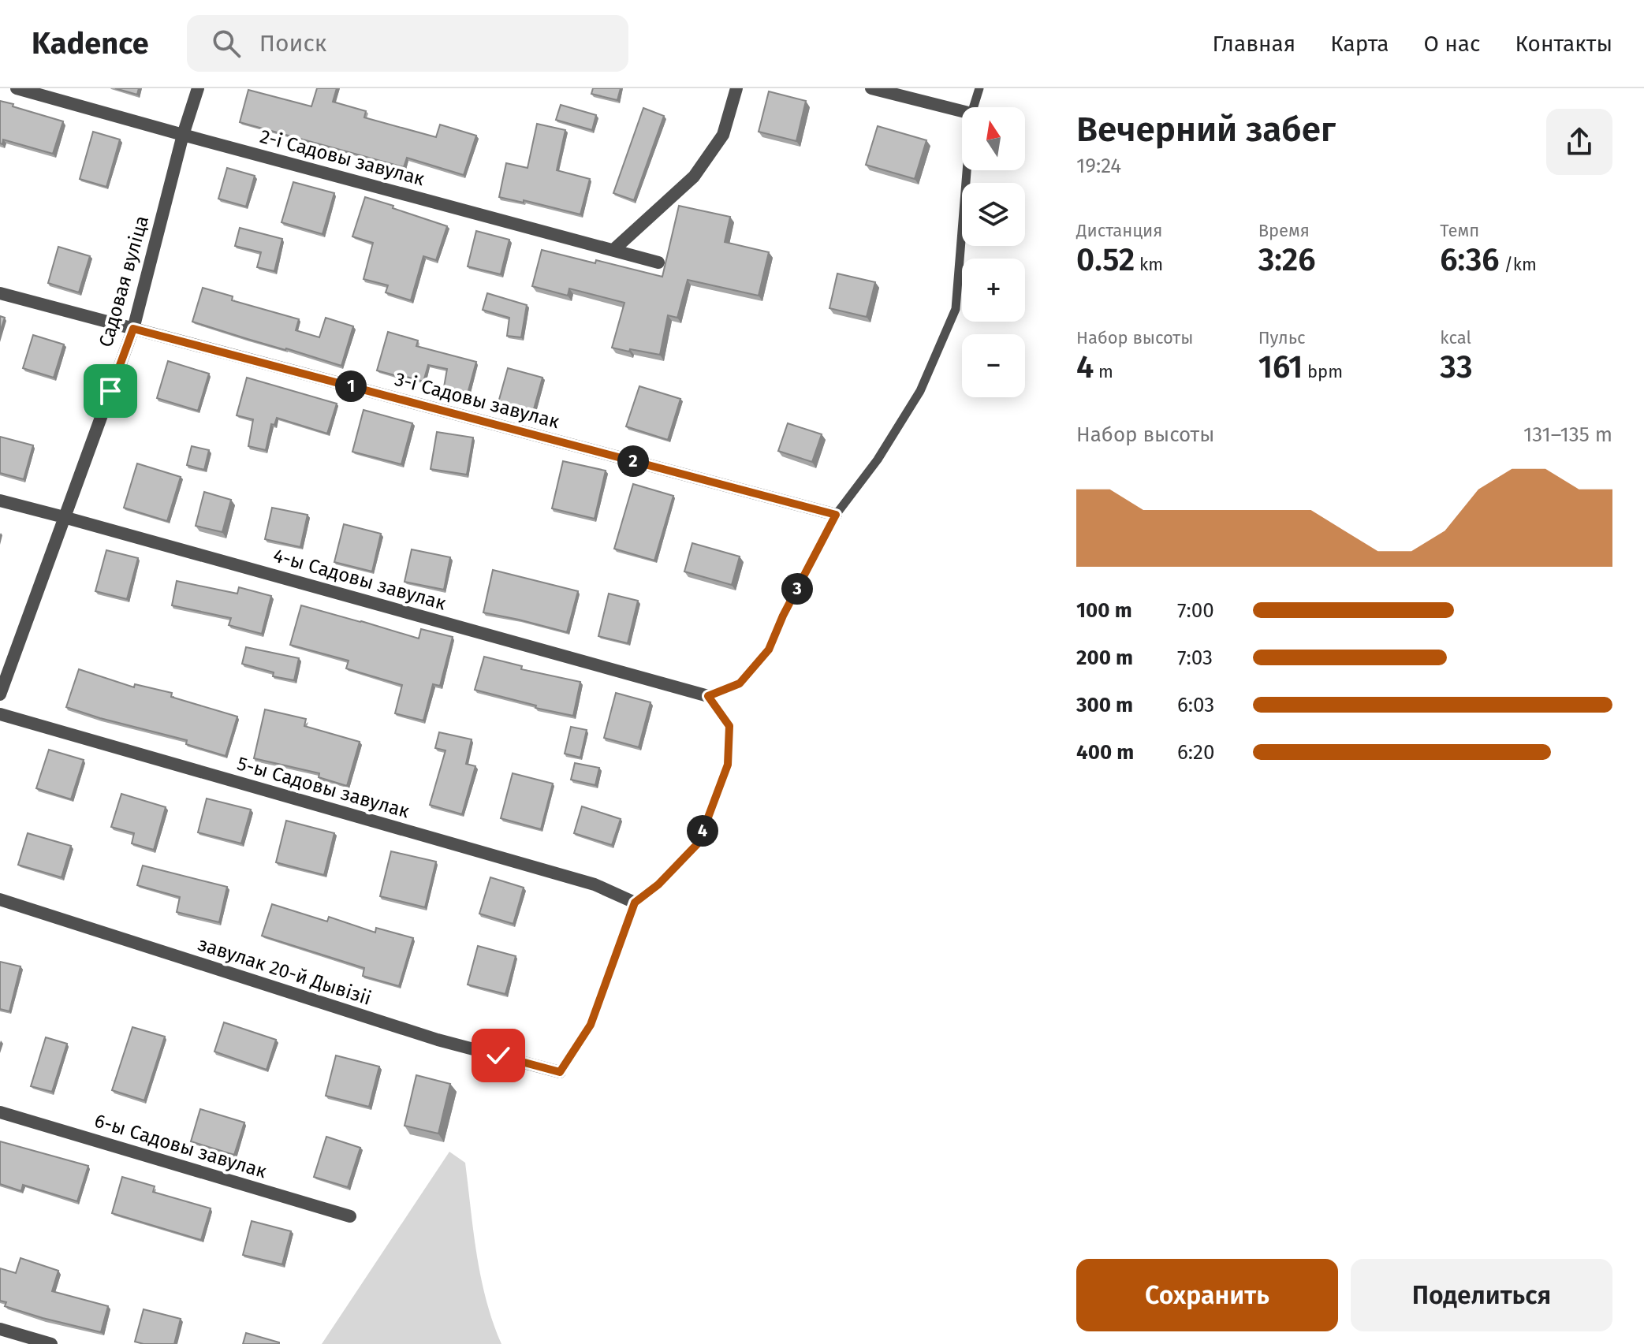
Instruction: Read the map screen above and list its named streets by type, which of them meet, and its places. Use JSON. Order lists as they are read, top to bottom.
{
  "streets": {
    "street": [
      "2-і Садовы завулак",
      "Садовая вуліца",
      "3-і Садовы завулак",
      "4-ы Садовы завулак",
      "5-ы Садовы завулак",
      "завулак 20-й Дывізіі",
      "6-ы Садовы завулак"
    ]
  },
  "crossings": [
    ["2-і Садовы завулак", "Садовая вуліца"],
    ["Садовая вуліца", "3-і Садовы завулак"],
    ["Садовая вуліца", "4-ы Садовы завулак"]
  ],
  "north": "top",
  "page": {
    "header": "Kadence",
    "search": "Поиск",
    "nav": [
      "Главная",
      "Карта",
      "О нас",
      "Контакты"
    ],
    "heading": ["Вечерний забег", "19:24"],
    "map_buttons": ["+", "−"],
    "stats": [
      ["Дистанция", "0.52 km"],
      ["Время", "3:26"],
      ["Темп", "6:36 /km"],
      ["Набор высоты", "4 m"],
      ["Пульс", "161 bpm"],
      ["kcal", "33"]
    ],
    "pins": [
      "1",
      "2",
      "3",
      "4"
    ],
    "chart": ["Набор высоты", "131–135 m"],
    "list": [
      {
        "name": "100 m",
        "note": "7:00"
      },
      {
        "name": "200 m",
        "note": "7:03"
      },
      {
        "name": "300 m",
        "note": "6:03"
      },
      {
        "name": "400 m",
        "note": "6:20"
      }
    ],
    "buttons": ["Сохранить", "Поделиться"]
  }
}
